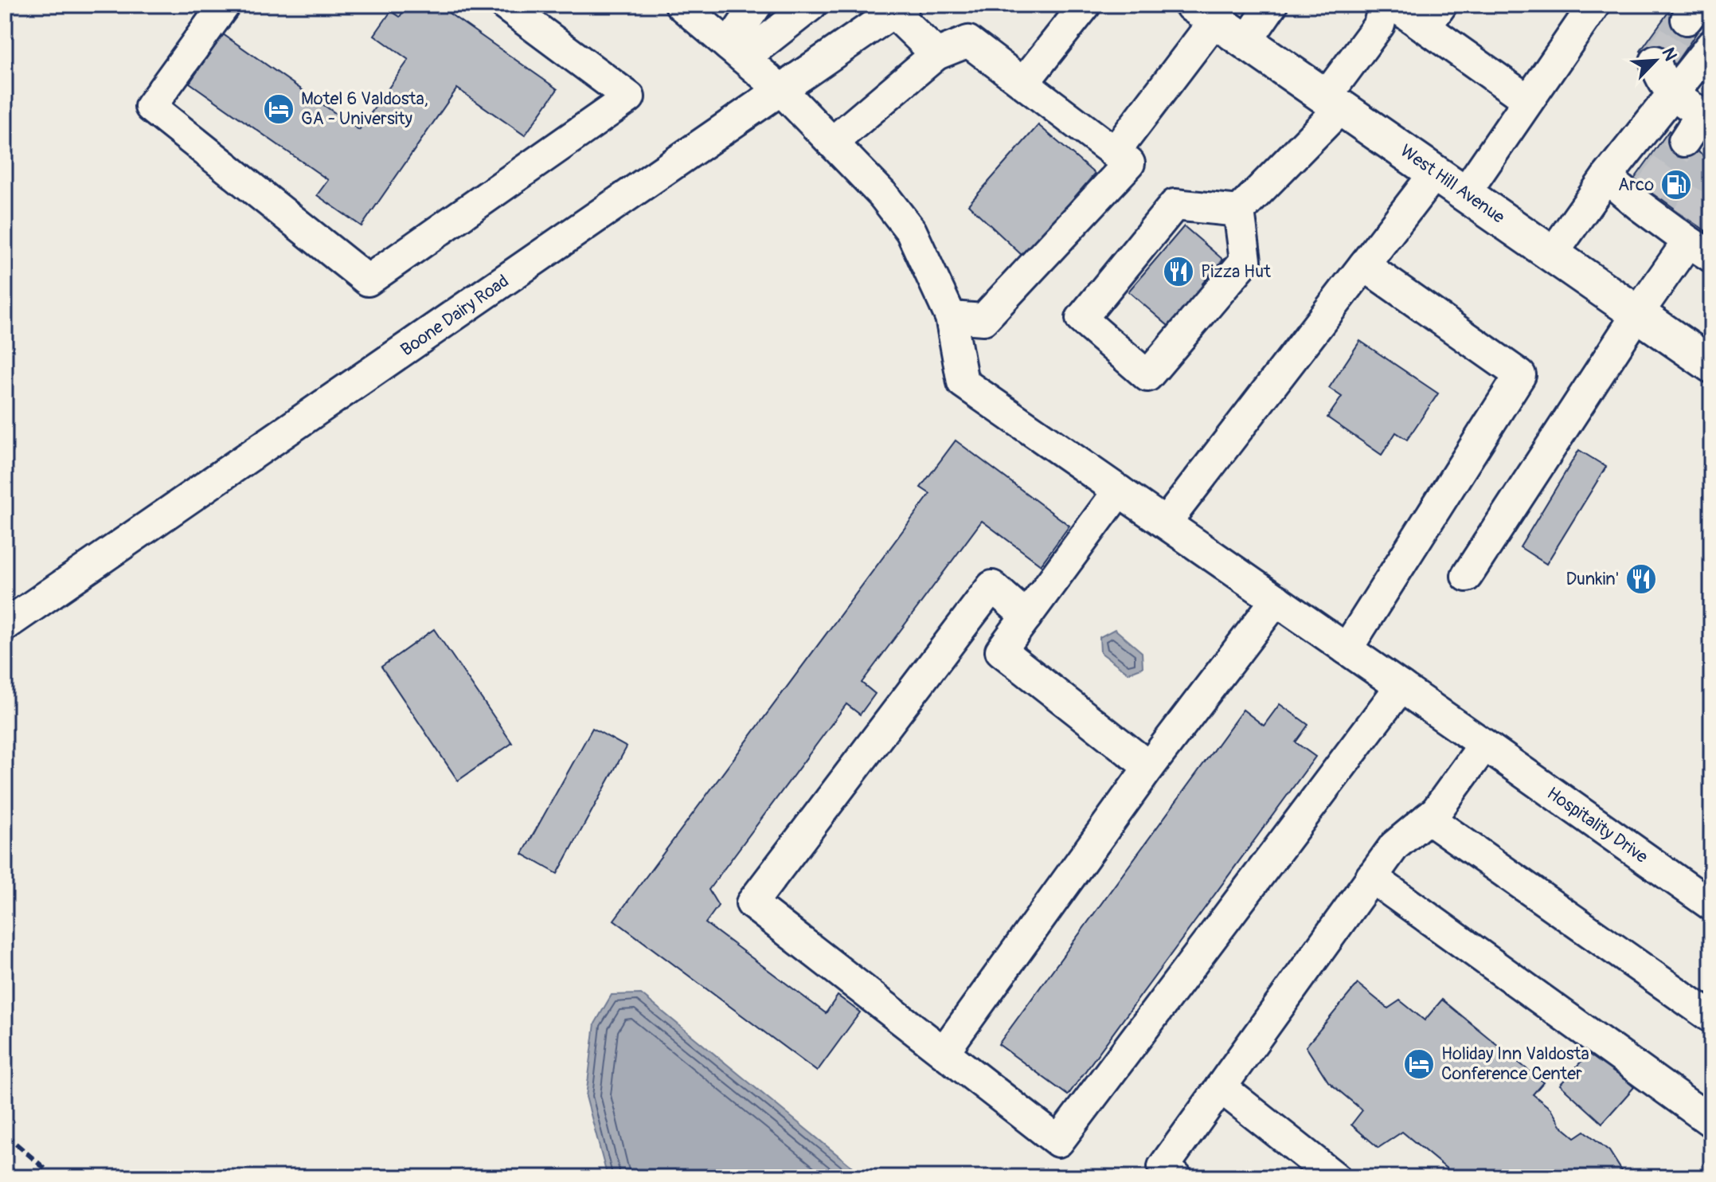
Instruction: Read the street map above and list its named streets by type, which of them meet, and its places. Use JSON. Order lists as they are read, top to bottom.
{
  "streets": {
    "highway": ["West Hill Avenue"],
    "street": ["Boone Dairy Road", "Hospitality Drive"]
  },
  "crossings": [
    ["Boone Dairy Road", "Hospitality Drive"]
  ],
  "places": {
    "hotel": ["Motel 6 Valdosta, GA - University", "Holiday Inn Valdosta Conference Center"],
    "fuel station": ["Arco"],
    "restaurant": ["Pizza Hut", "Dunkin'"]
  },
  "north": "top right"
}
